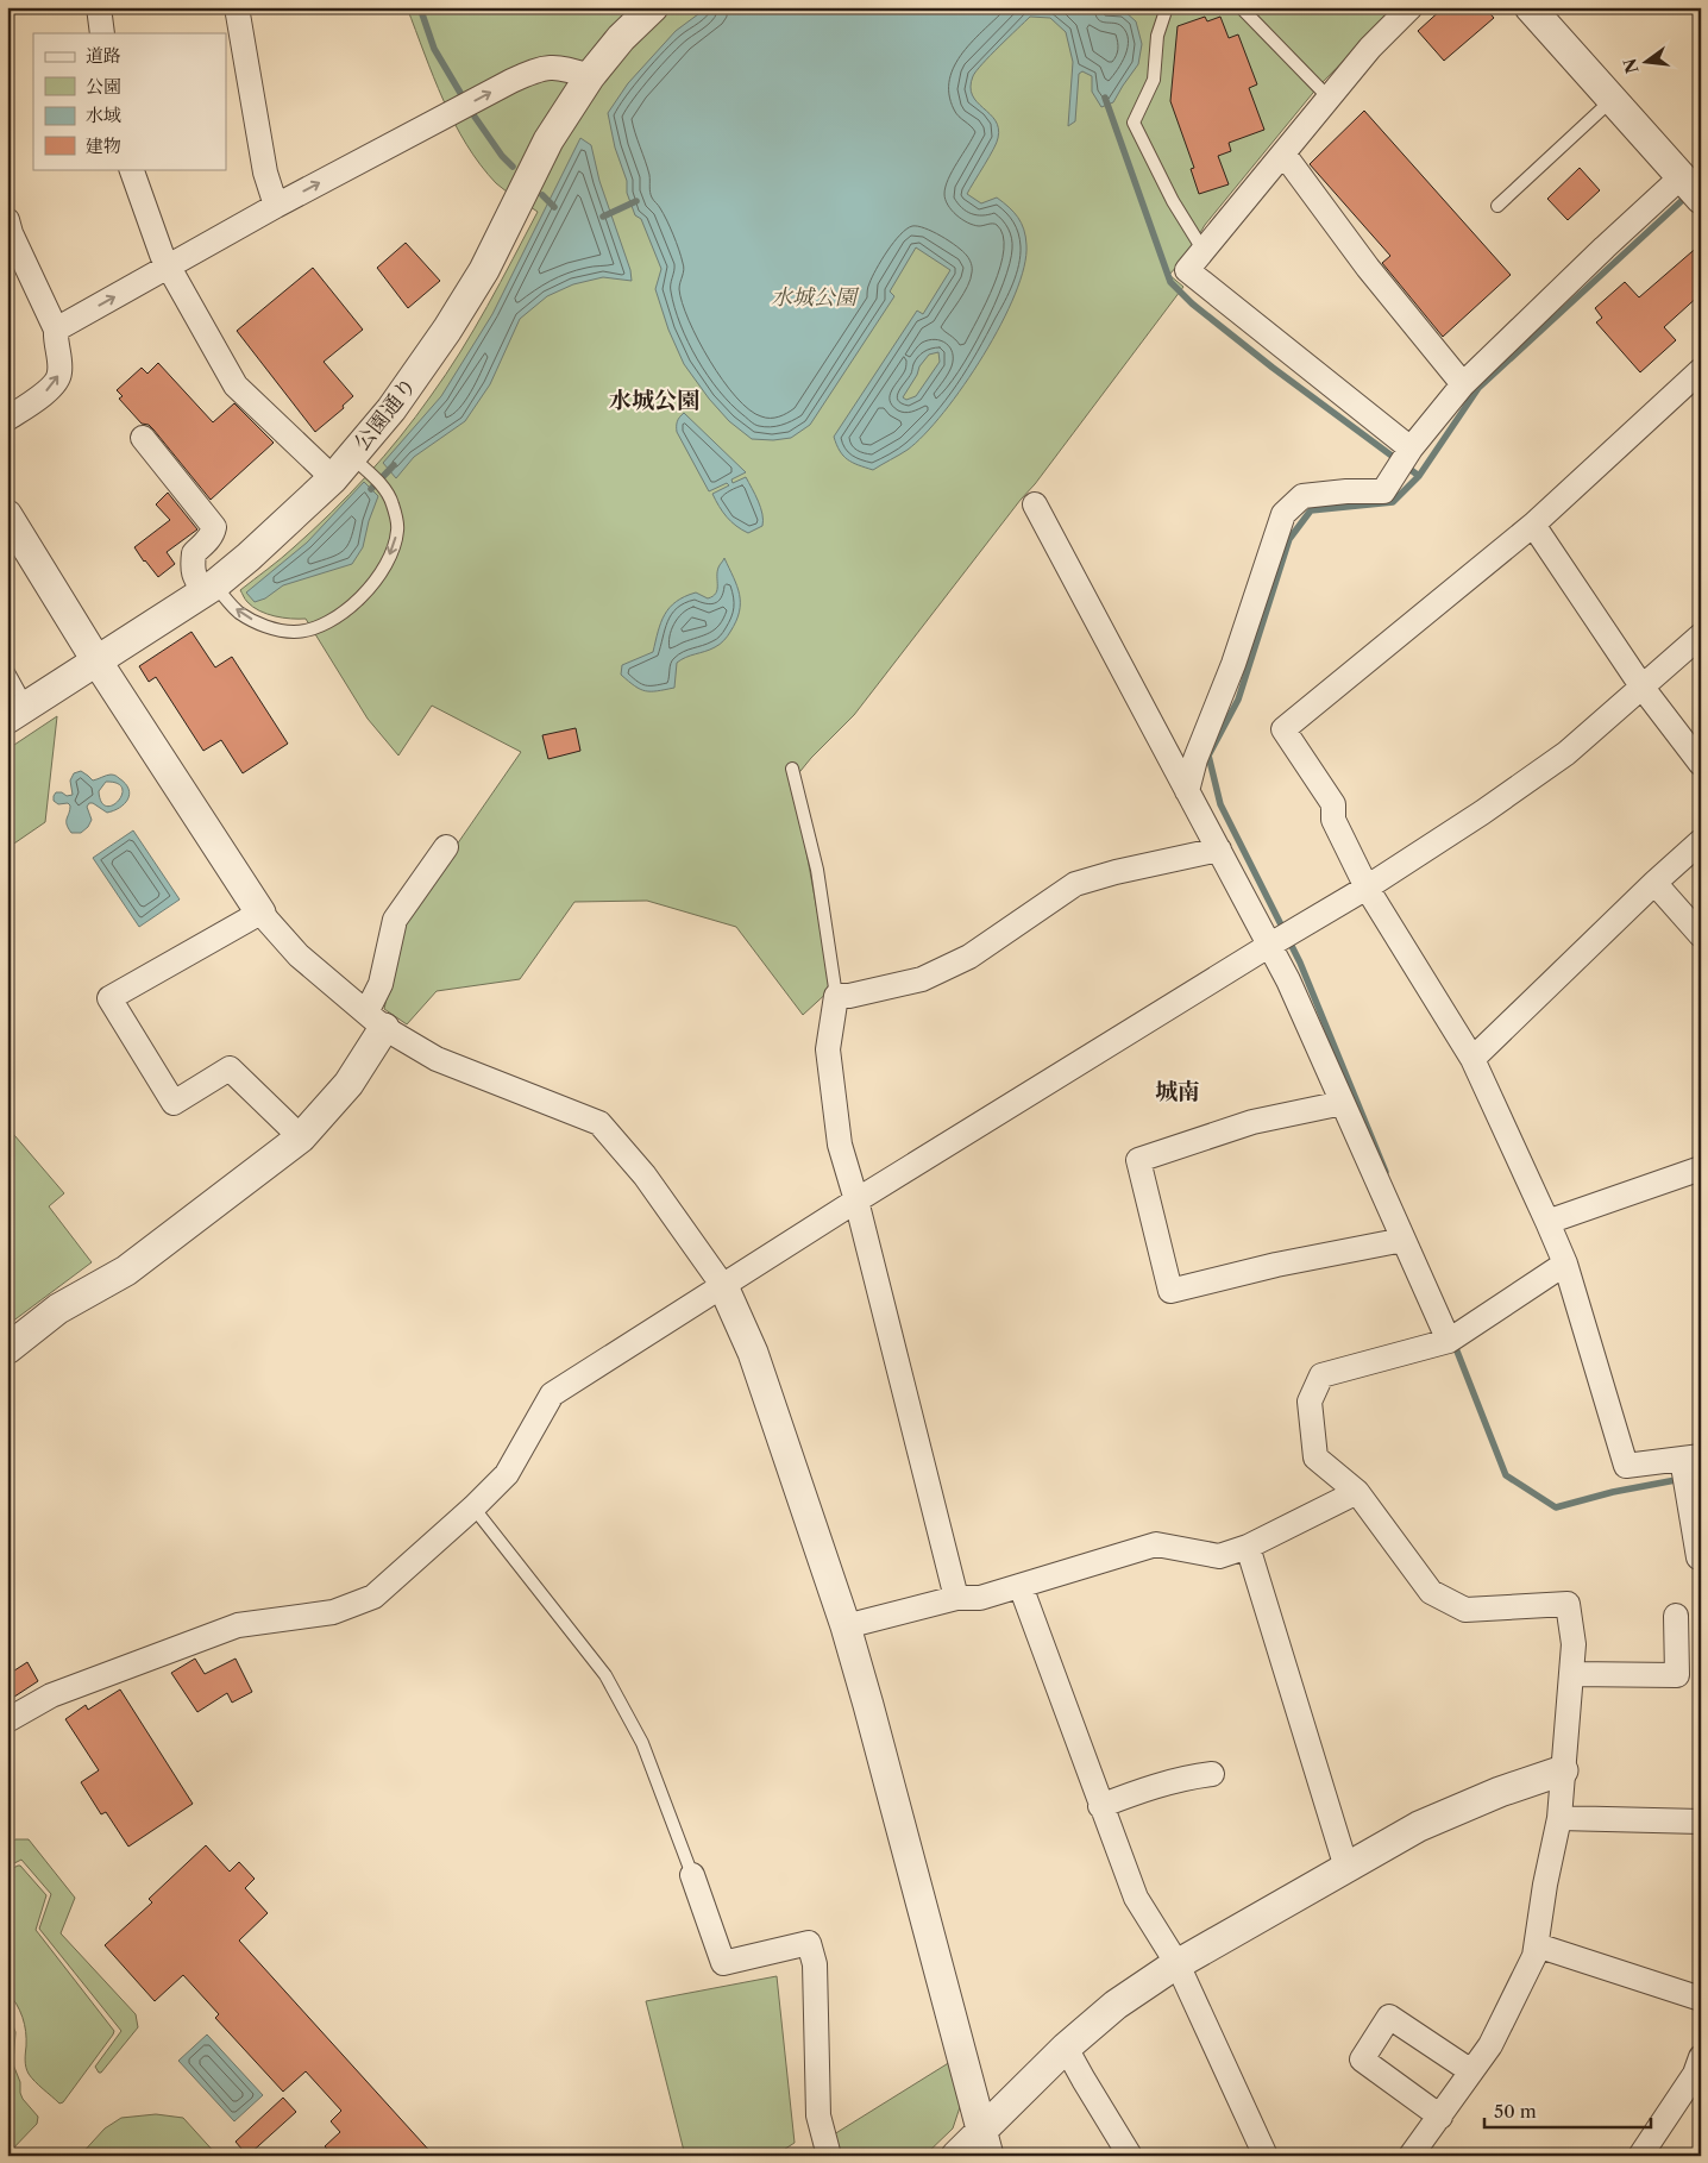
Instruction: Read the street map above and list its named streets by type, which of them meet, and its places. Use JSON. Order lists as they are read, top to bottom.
{
  "streets": {
    "street": ["公園通り"]
  },
  "districts": ["水城公園", "城南"],
  "parks": ["水城公園"],
  "legend": [
    "道路",
    "公園",
    "水域",
    "建物"
  ],
  "scale_bar": "50 m",
  "north": "left"
}
